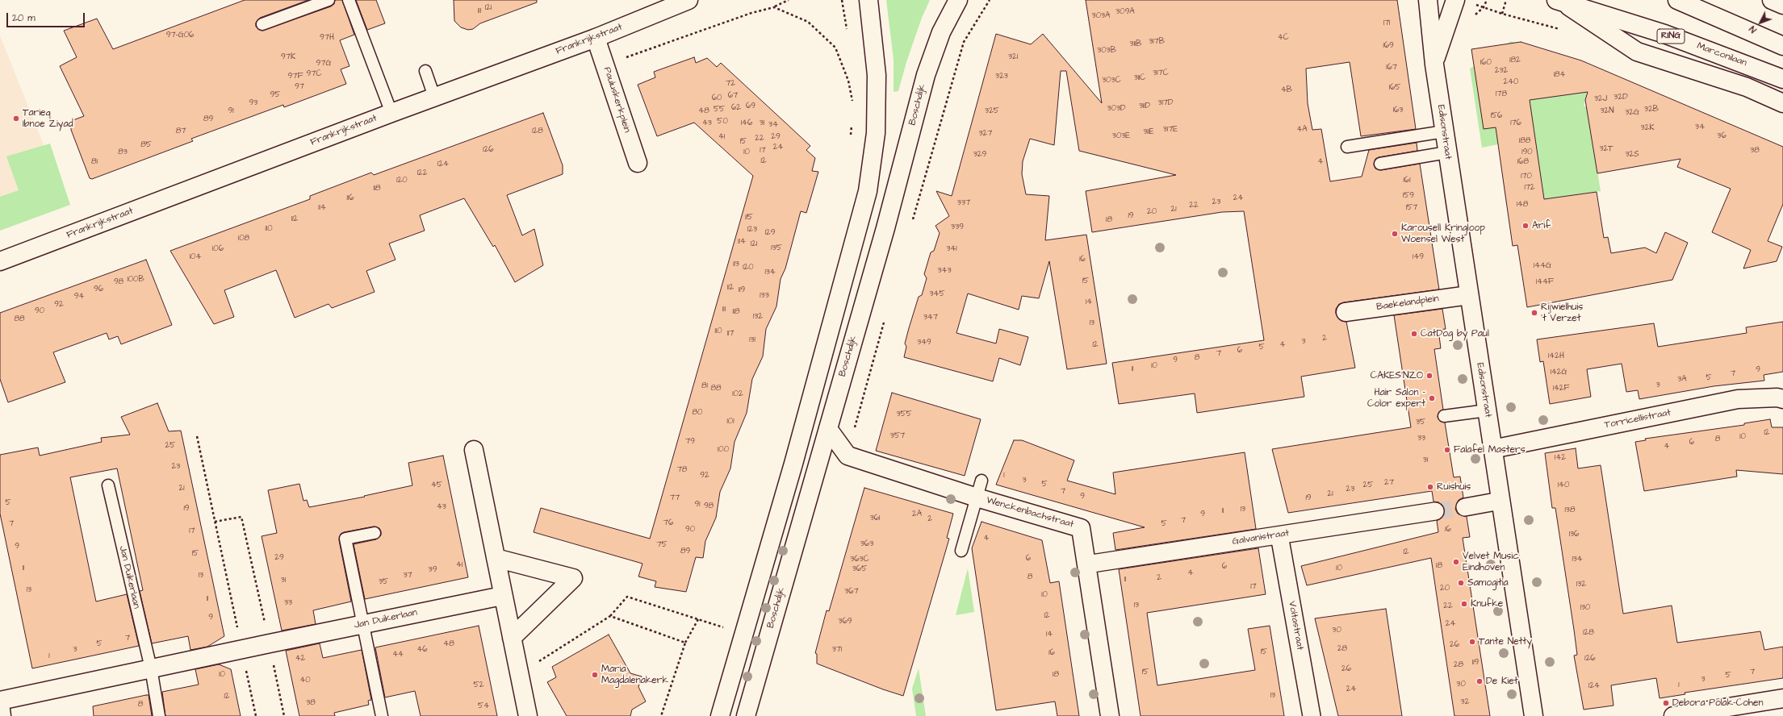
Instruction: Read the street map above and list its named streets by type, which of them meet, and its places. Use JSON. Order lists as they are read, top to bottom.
{
  "streets": {
    "street": [
      "RING",
      "Frankrijkstraat",
      "Marconilaan",
      "Pauluskerkplein",
      "Boschdijk",
      "Edisonstraat",
      "Baekelandplein",
      "Torricellistraat",
      "Wenckenbachstraat",
      "Galvanistraat",
      "Jan Duikerlaan",
      "Voltastraat"
    ]
  },
  "crossings": [
    ["Frankrijkstraat", "Pauluskerkplein"],
    ["Boschdijk", "Wenckenbachstraat"],
    ["Edisonstraat", "Baekelandplein"],
    ["Edisonstraat", "Torricellistraat"],
    ["Wenckenbachstraat", "Galvanistraat"],
    ["Galvanistraat", "Voltastraat"]
  ],
  "places": [
    "Tarieq Ibnoe Ziyad",
    "Arif",
    "Karousell Kringloop Woensel West",
    "Rijwielhuis ‘t Verzet",
    "CatDog by Paul",
    "CAKES'NZO",
    "Hair Salon - Color expert",
    "Falafel Masters",
    "Ruishuis",
    "Velvet Music Eindhoven",
    "Samogitia",
    "Knufke",
    "Tante Netty",
    "Maria Magdalenakerk",
    "De Kiet",
    "Debora Polak-Cohen"
  ],
  "house_numbers": [
    "121",
    "111",
    "309A",
    "303A",
    "171",
    "97-G06",
    "97H",
    "4C",
    "317B",
    "311B",
    "169",
    "303B",
    "97K",
    "321",
    "182",
    "160",
    "97G",
    "167",
    "232",
    "317C",
    "97C",
    "184",
    "97F",
    "323",
    "311C",
    "303C",
    "240",
    "72",
    "97",
    "165",
    "4B",
    "178",
    "95",
    "67",
    "32D",
    "60",
    "32J",
    "93",
    "317D",
    "69",
    "311D",
    "62",
    "303D",
    "55",
    "32B",
    "163",
    "91",
    "48",
    "325",
    "32N",
    "32G",
    "156",
    "89",
    "50",
    "43",
    "146",
    "31",
    "176",
    "34",
    "34",
    "32K",
    "317E",
    "4A",
    "87",
    "128",
    "311E",
    "327",
    "303E",
    "36",
    "41",
    "29",
    "22",
    "188",
    "15",
    "85",
    "24",
    "32T",
    "126",
    "17",
    "38",
    "83",
    "10",
    "190",
    "329",
    "32S",
    "12",
    "81",
    "4",
    "168",
    "124",
    "122",
    "170",
    "120",
    "161",
    "172",
    "118",
    "159",
    "116",
    "24",
    "23",
    "337",
    "148",
    "22",
    "114",
    "157",
    "21",
    "20",
    "19",
    "115",
    "112",
    "18",
    "339",
    "110",
    "123",
    "129",
    "108",
    "114",
    "121",
    "135",
    "106",
    "341",
    "104",
    "149",
    "16",
    "113",
    "144G",
    "120",
    "343",
    "134",
    "100B",
    "15",
    "98",
    "144F",
    "112",
    "96",
    "119",
    "345",
    "133",
    "94",
    "14",
    "92",
    "111",
    "90",
    "118",
    "132",
    "347",
    "88",
    "13",
    "110",
    "117",
    "2",
    "131",
    "3",
    "349",
    "12",
    "4",
    "5",
    "6",
    "7",
    "142H",
    "8",
    "9",
    "10",
    "11",
    "9",
    "142G",
    "7",
    "5",
    "3A",
    "3",
    "81",
    "88",
    "142F",
    "102",
    "80",
    "355",
    "101",
    "35",
    "12",
    "357",
    "10",
    "33",
    "8",
    "79",
    "6",
    "25",
    "4",
    "100",
    "142",
    "31",
    "23",
    "78",
    "92",
    "1",
    "3",
    "27",
    "5",
    "45",
    "25",
    "140",
    "21",
    "23",
    "7",
    "21",
    "9",
    "77",
    "19",
    "5",
    "91",
    "98",
    "43",
    "19",
    "13",
    "138",
    "11",
    "2A",
    "9",
    "361",
    "2",
    "7",
    "76",
    "7",
    "5",
    "90",
    "16",
    "17",
    "136",
    "4",
    "363",
    "75",
    "9",
    "89",
    "12",
    "15",
    "29",
    "6",
    "363C",
    "134",
    "41",
    "18",
    "6",
    "11",
    "10",
    "365",
    "39",
    "4",
    "13",
    "37",
    "8",
    "2",
    "11",
    "31",
    "35",
    "132",
    "17",
    "20",
    "13",
    "367",
    "10",
    "11",
    "33",
    "13",
    "22",
    "130",
    "12",
    "9",
    "369",
    "24",
    "30",
    "128",
    "14",
    "7",
    "5",
    "48",
    "26",
    "28",
    "3",
    "46",
    "371",
    "15",
    "16",
    "44",
    "1",
    "42",
    "126",
    "119",
    "28",
    "26",
    "15",
    "7",
    "10",
    "18",
    "5",
    "3",
    "40",
    "30",
    "52",
    "1",
    "124",
    "24",
    "13",
    "12",
    "32",
    "38",
    "8",
    "54"
  ],
  "scale_bar": "20 m",
  "north": "bottom left"
}
